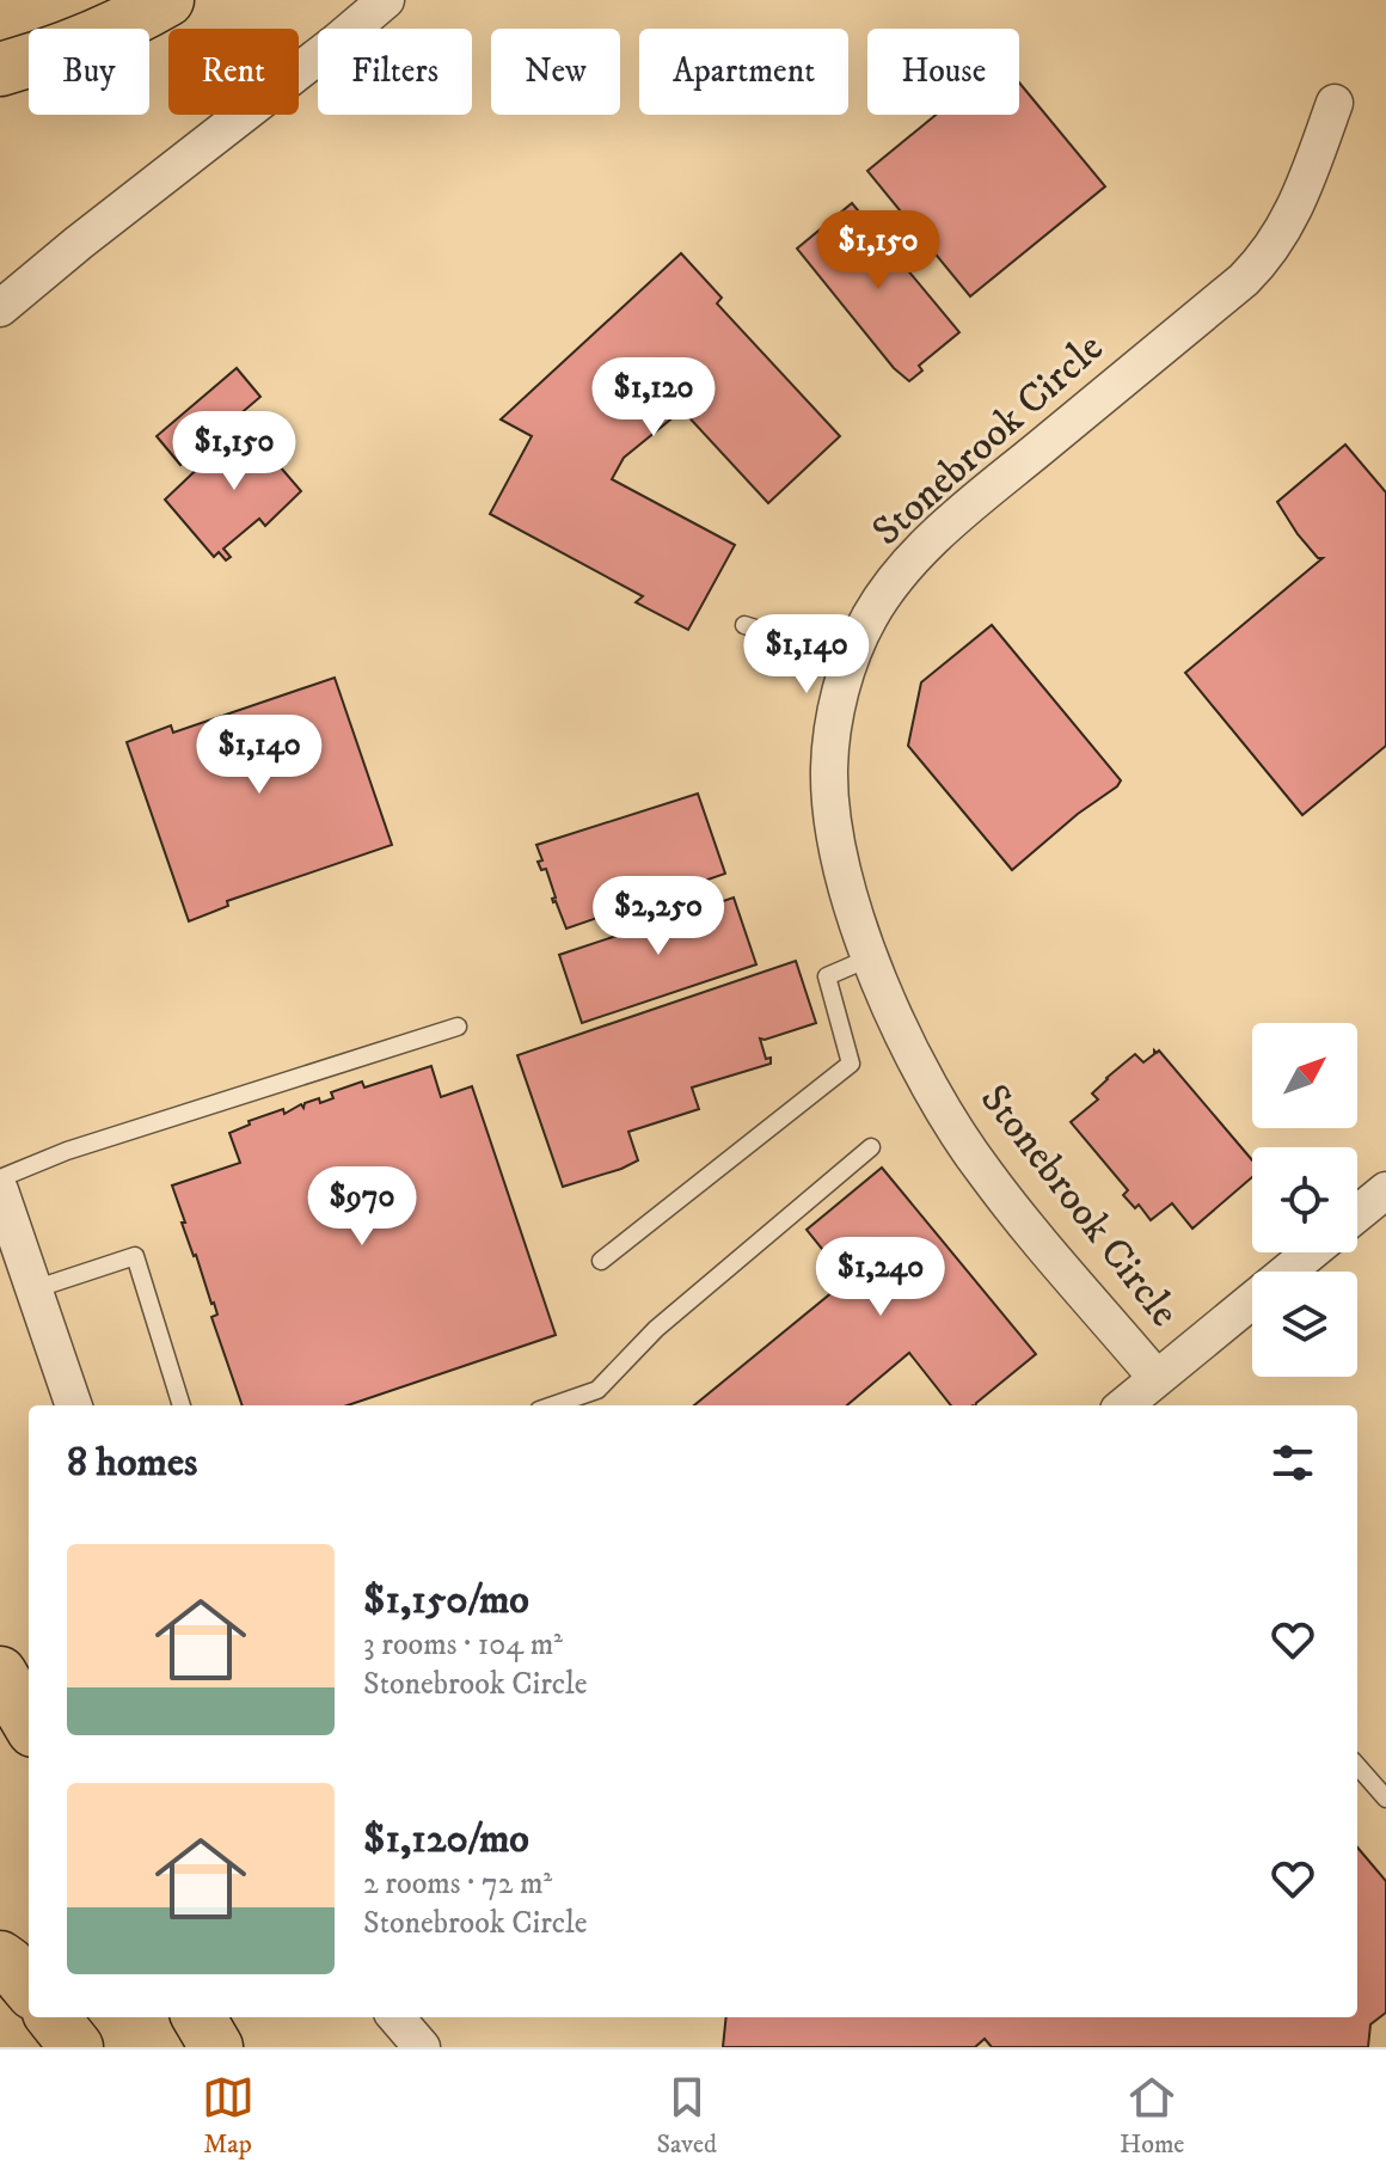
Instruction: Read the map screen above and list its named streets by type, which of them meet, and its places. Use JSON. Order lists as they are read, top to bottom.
{
  "streets": {
    "street": ["Stonebrook Circle"]
  },
  "north": "top right",
  "page": {
    "chip": [
      "Buy",
      "Rent",
      "Filters",
      "New",
      "Apartment",
      "House"
    ],
    "price": [
      "$1,150",
      "$1,120",
      "$1,150",
      "$1,140",
      "$1,140",
      "$2,250",
      "$970",
      "$1,240"
    ],
    "heading": "8 homes",
    "list": [
      {
        "name": "$1,150/mo",
        "note": "3 rooms · 104 m² · Stonebrook Circle"
      },
      {
        "name": "$1,120/mo",
        "note": "2 rooms · 72 m² · Stonebrook Circle"
      }
    ],
    "tabs": ["Map", "Saved", "Home"]
  }
}
